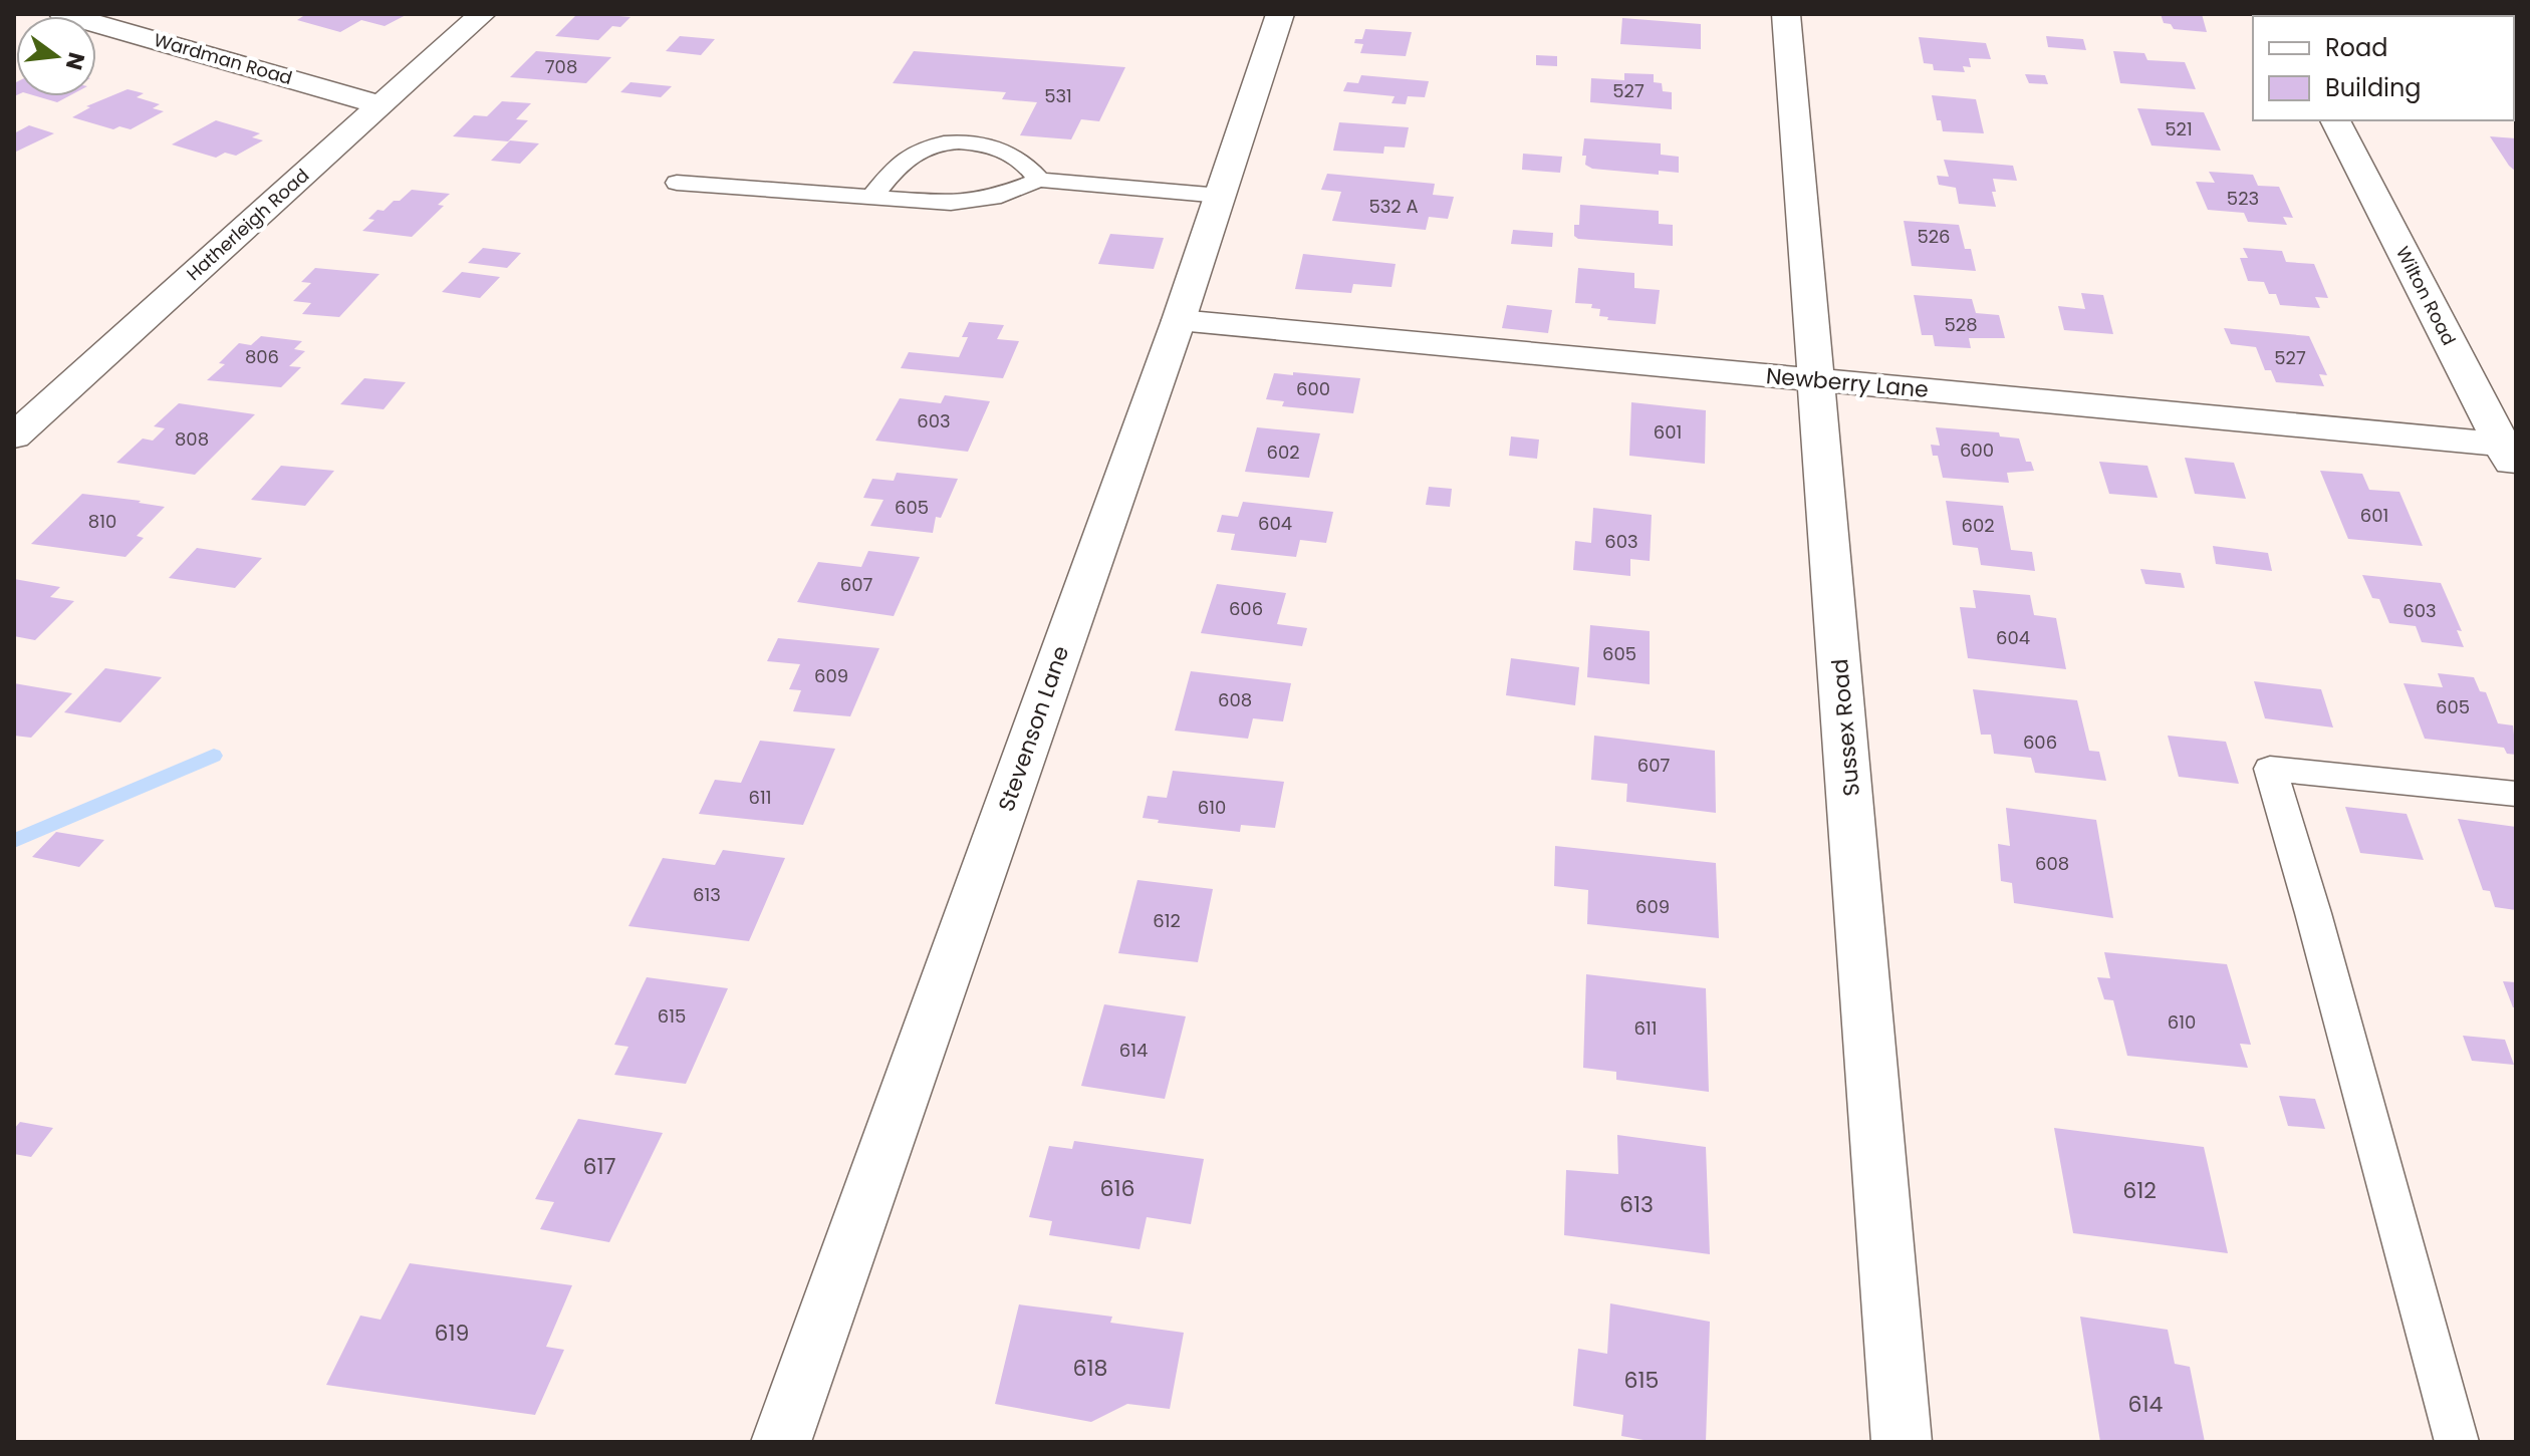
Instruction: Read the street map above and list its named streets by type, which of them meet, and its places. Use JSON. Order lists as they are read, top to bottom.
{
  "streets": {
    "street": [
      "Wardman Road",
      "Hatherleigh Road",
      "Wilton Road",
      "Newberry Lane",
      "Sussex Road",
      "Stevenson Lane"
    ]
  },
  "crossings": [
    ["Wardman Road", "Hatherleigh Road"],
    ["Wilton Road", "Newberry Lane"],
    ["Newberry Lane", "Sussex Road"],
    ["Newberry Lane", "Stevenson Lane"]
  ],
  "house_numbers": [
    "708",
    "527",
    "531",
    "521",
    "523",
    "532 A",
    "526",
    "528",
    "806",
    "527",
    "600",
    "603",
    "601",
    "808",
    "600",
    "602",
    "605",
    "601",
    "810",
    "604",
    "602",
    "603",
    "607",
    "606",
    "603",
    "604",
    "605",
    "609",
    "608",
    "605",
    "606",
    "607",
    "611",
    "610",
    "608",
    "613",
    "609",
    "612",
    "615",
    "610",
    "611",
    "614",
    "617",
    "616",
    "612",
    "613",
    "619",
    "618",
    "615",
    "614"
  ],
  "legend": ["Road", "Building"],
  "north": "right"
}
